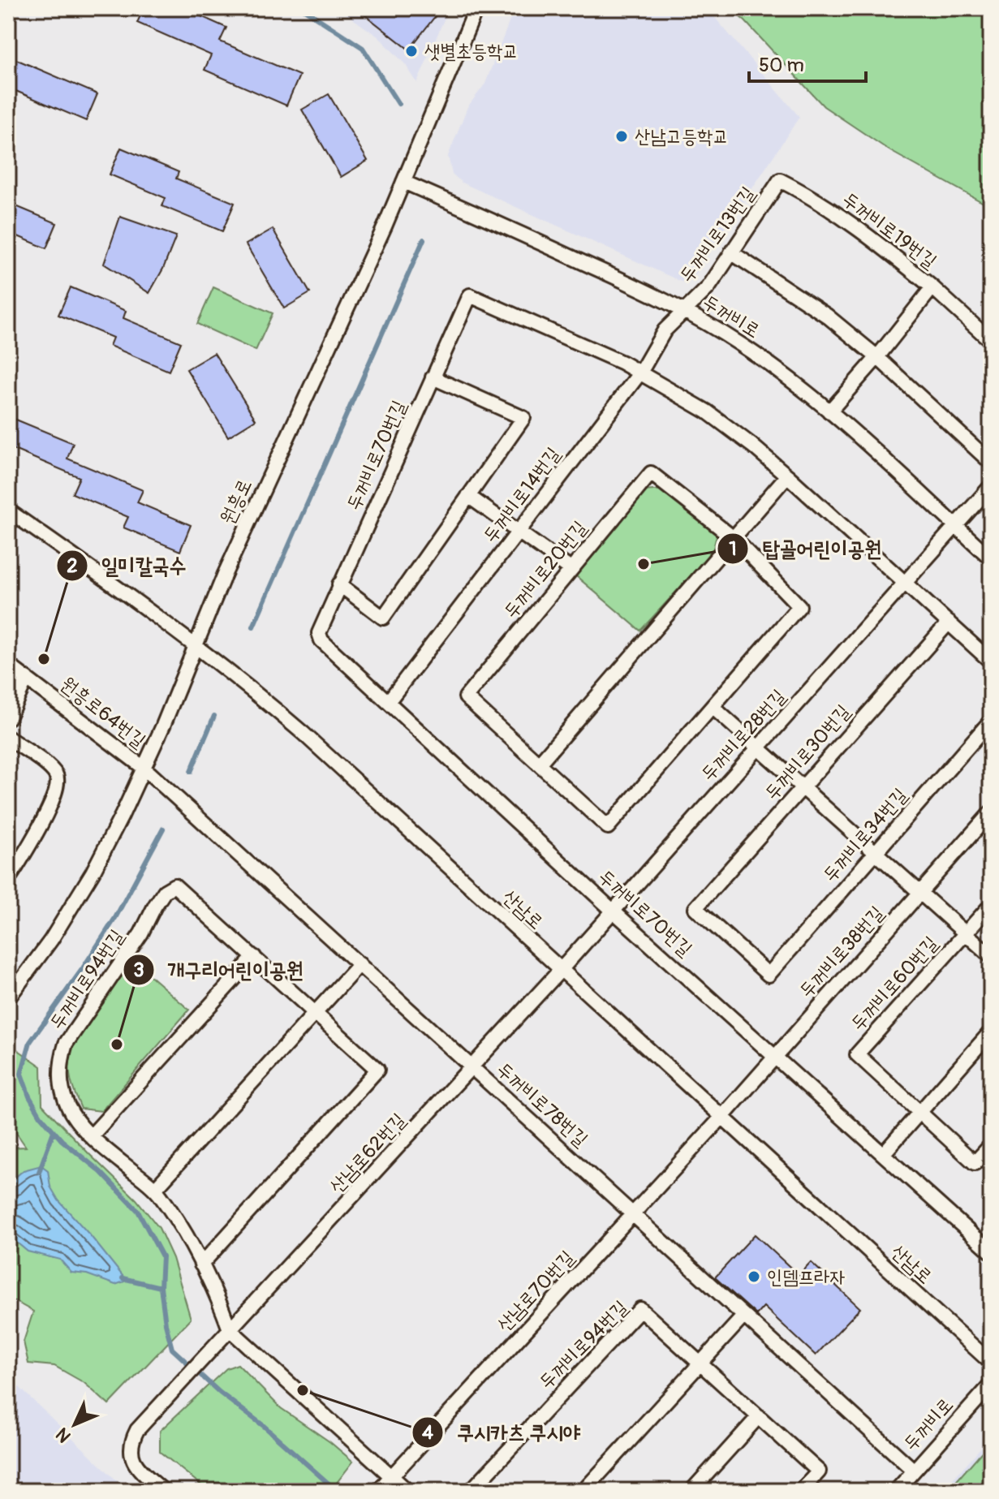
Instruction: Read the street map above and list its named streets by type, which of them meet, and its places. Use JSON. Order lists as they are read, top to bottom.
{
  "streets": {
    "street": [
      "두꺼비로19번길",
      "두꺼비로13번길",
      "두꺼비로",
      "두꺼비로70번길",
      "두꺼비로14번길",
      "원흥로",
      "두꺼비로20번길",
      "원흥로64번길",
      "두꺼비로28번길",
      "두꺼비로30번길",
      "두꺼비로34번길",
      "산남로",
      "두꺼비로38번길",
      "두꺼비로94번길",
      "두꺼비로60번길",
      "두꺼비로78번길",
      "산남로62번길",
      "산남로70번길"
    ]
  },
  "crossings": [
    ["두꺼비로19번길", "두꺼비로13번길"],
    ["두꺼비로19번길", "두꺼비로"],
    ["두꺼비로13번길", "두꺼비로"],
    ["두꺼비로13번길", "두꺼비로14번길"],
    ["두꺼비로", "두꺼비로14번길"],
    ["두꺼비로", "원흥로"],
    ["두꺼비로", "두꺼비로28번길"],
    ["두꺼비로", "두꺼비로78번길"],
    ["두꺼비로70번길", "두꺼비로14번길"],
    ["두꺼비로70번길", "두꺼비로28번길"],
    ["두꺼비로70번길", "두꺼비로38번길"],
    ["원흥로", "원흥로64번길"],
    ["원흥로", "산남로"],
    ["원흥로", "두꺼비로78번길"],
    ["두꺼비로20번길", "두꺼비로60번길"],
    ["원흥로64번길", "두꺼비로78번길"],
    ["두꺼비로28번길", "산남로"],
    ["두꺼비로28번길", "두꺼비로60번길"],
    ["두꺼비로28번길", "산남로62번길"],
    ["두꺼비로30번길", "두꺼비로34번길"],
    ["두꺼비로30번길", "두꺼비로60번길"],
    ["두꺼비로34번길", "두꺼비로60번길"],
    ["산남로", "두꺼비로38번길"],
    ["산남로", "산남로62번길"],
    ["산남로", "산남로70번길"],
    ["두꺼비로38번길", "두꺼비로60번길"],
    ["두꺼비로38번길", "산남로70번길"],
    ["두꺼비로94번길", "산남로62번길"],
    ["두꺼비로94번길", "산남로70번길"],
    ["두꺼비로78번길", "산남로62번길"],
    ["두꺼비로78번길", "산남로70번길"]
  ],
  "places": [
    "샛별초등학교",
    "산남고등학교",
    "탑골어린이공원",
    "일미칼국수",
    "개구리어린이공원",
    "인뎀프라자",
    "쿠시카츠 쿠시야"
  ],
  "scale_bar": "50 m",
  "north": "bottom left"
}
